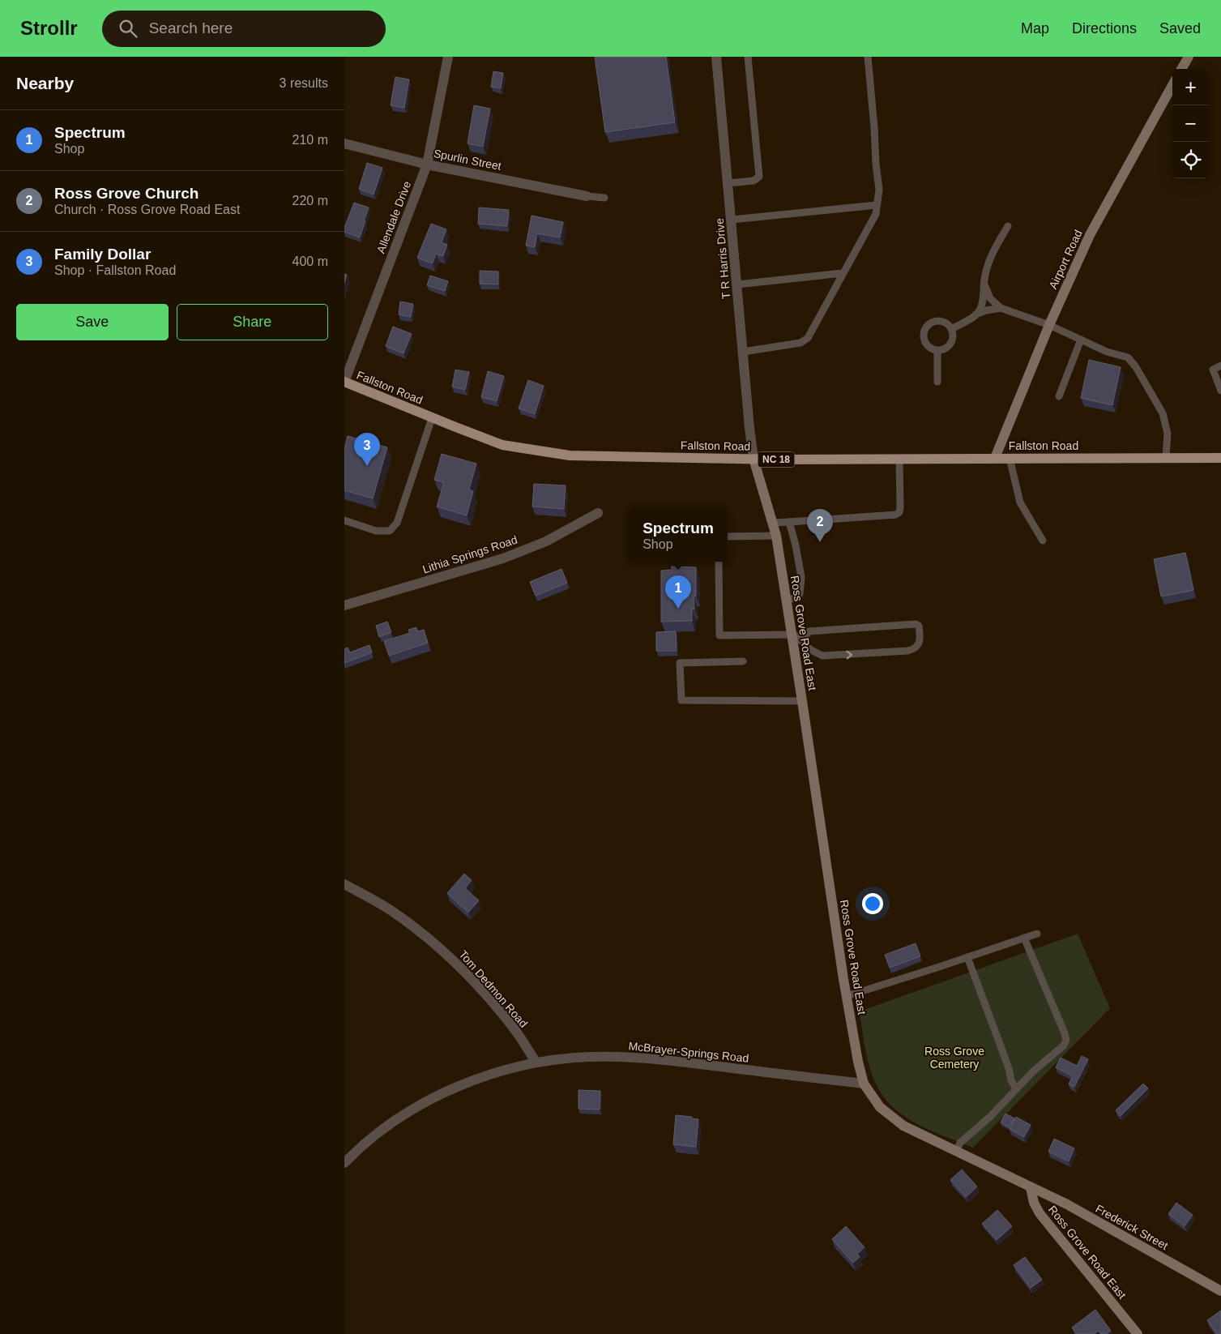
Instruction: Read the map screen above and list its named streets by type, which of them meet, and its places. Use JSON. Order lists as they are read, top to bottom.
{
  "streets": {
    "main road": ["Fallston Road", "NC 18"],
    "street": [
      "Spurlin Street",
      "Allendale Drive",
      "T R Harris Drive",
      "Airport Road",
      "Lithia Springs Road",
      "Ross Grove Road East",
      "Tom Dedmon Road",
      "McBrayer-Springs Road",
      "Frederick Street"
    ]
  },
  "crossings": [
    ["Spurlin Street", "Allendale Drive"],
    ["Allendale Drive", "Fallston Road"],
    ["T R Harris Drive", "Fallston Road"],
    ["T R Harris Drive", "Ross Grove Road East"],
    ["Airport Road", "Fallston Road"],
    ["Fallston Road", "Ross Grove Road East"],
    ["Ross Grove Road East", "McBrayer-Springs Road"],
    ["Ross Grove Road East", "Frederick Street"],
    ["Tom Dedmon Road", "McBrayer-Springs Road"]
  ],
  "parks": ["Ross Grove Cemetery"],
  "page": {
    "header": "Strollr",
    "search": "Search here",
    "nav": ["Map", "Directions", "Saved"],
    "heading": ["Nearby", "3 results"],
    "map_buttons": ["+", "−"],
    "list": [
      {
        "mark": "1",
        "name": "Spectrum",
        "note": "Shop",
        "value": "210 m"
      },
      {
        "mark": "2",
        "name": "Ross Grove Church",
        "note": "Church · Ross Grove Road East",
        "value": "220 m"
      },
      {
        "mark": "3",
        "name": "Family Dollar",
        "note": "Shop · Fallston Road",
        "value": "400 m"
      }
    ],
    "buttons": ["Save", "Share"],
    "pins": ["3", "2", "1"],
    "popup": ["Spectrum", "Shop"]
  }
}
